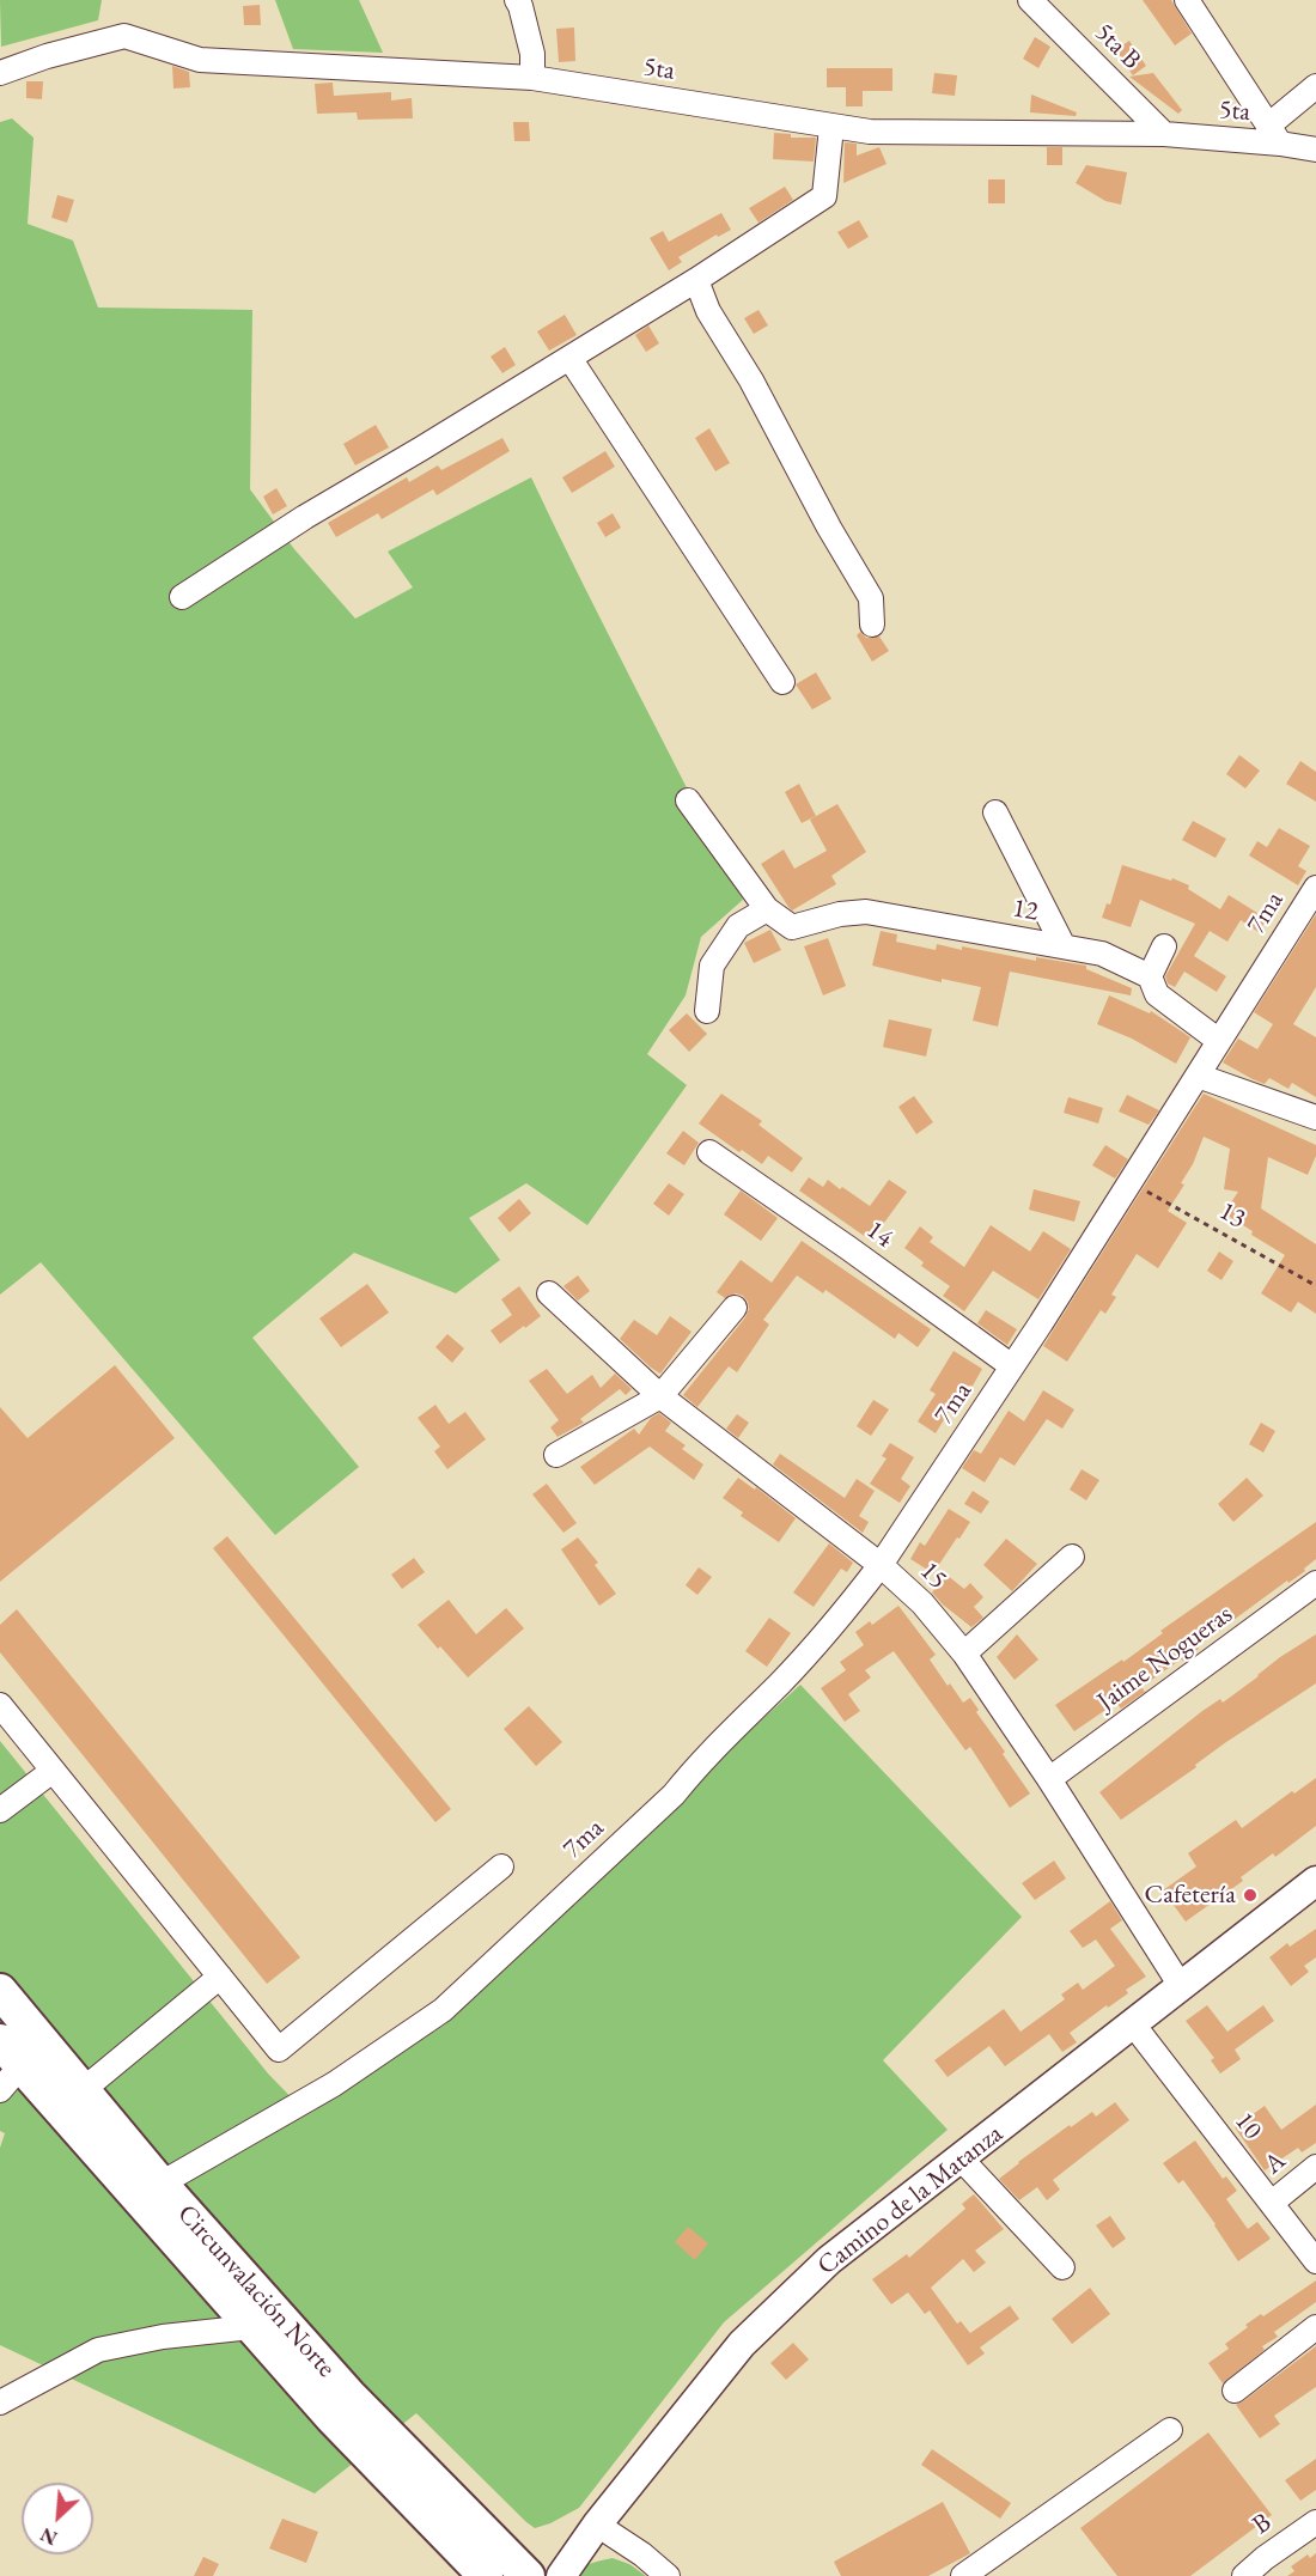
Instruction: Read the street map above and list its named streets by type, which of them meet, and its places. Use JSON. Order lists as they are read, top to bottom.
{
  "streets": {
    "highway": ["Circunvalación Norte"],
    "main road": ["Camino de la Matanza"],
    "street": [
      "5ta B",
      "5ta",
      "12",
      "7ma",
      "14",
      "15",
      "Jaime Nogueras",
      "10",
      "A",
      "B"
    ],
    "path": ["13"]
  },
  "crossings": [
    ["5ta B", "5ta"],
    ["12", "7ma"],
    ["7ma", "13"],
    ["7ma", "14"],
    ["7ma", "15"],
    ["7ma", "Circunvalación Norte"],
    ["15", "Jaime Nogueras"],
    ["15", "Camino de la Matanza"],
    ["10", "A"],
    ["10", "Camino de la Matanza"]
  ],
  "places": ["Cafetería"],
  "north": "bottom left"
}
